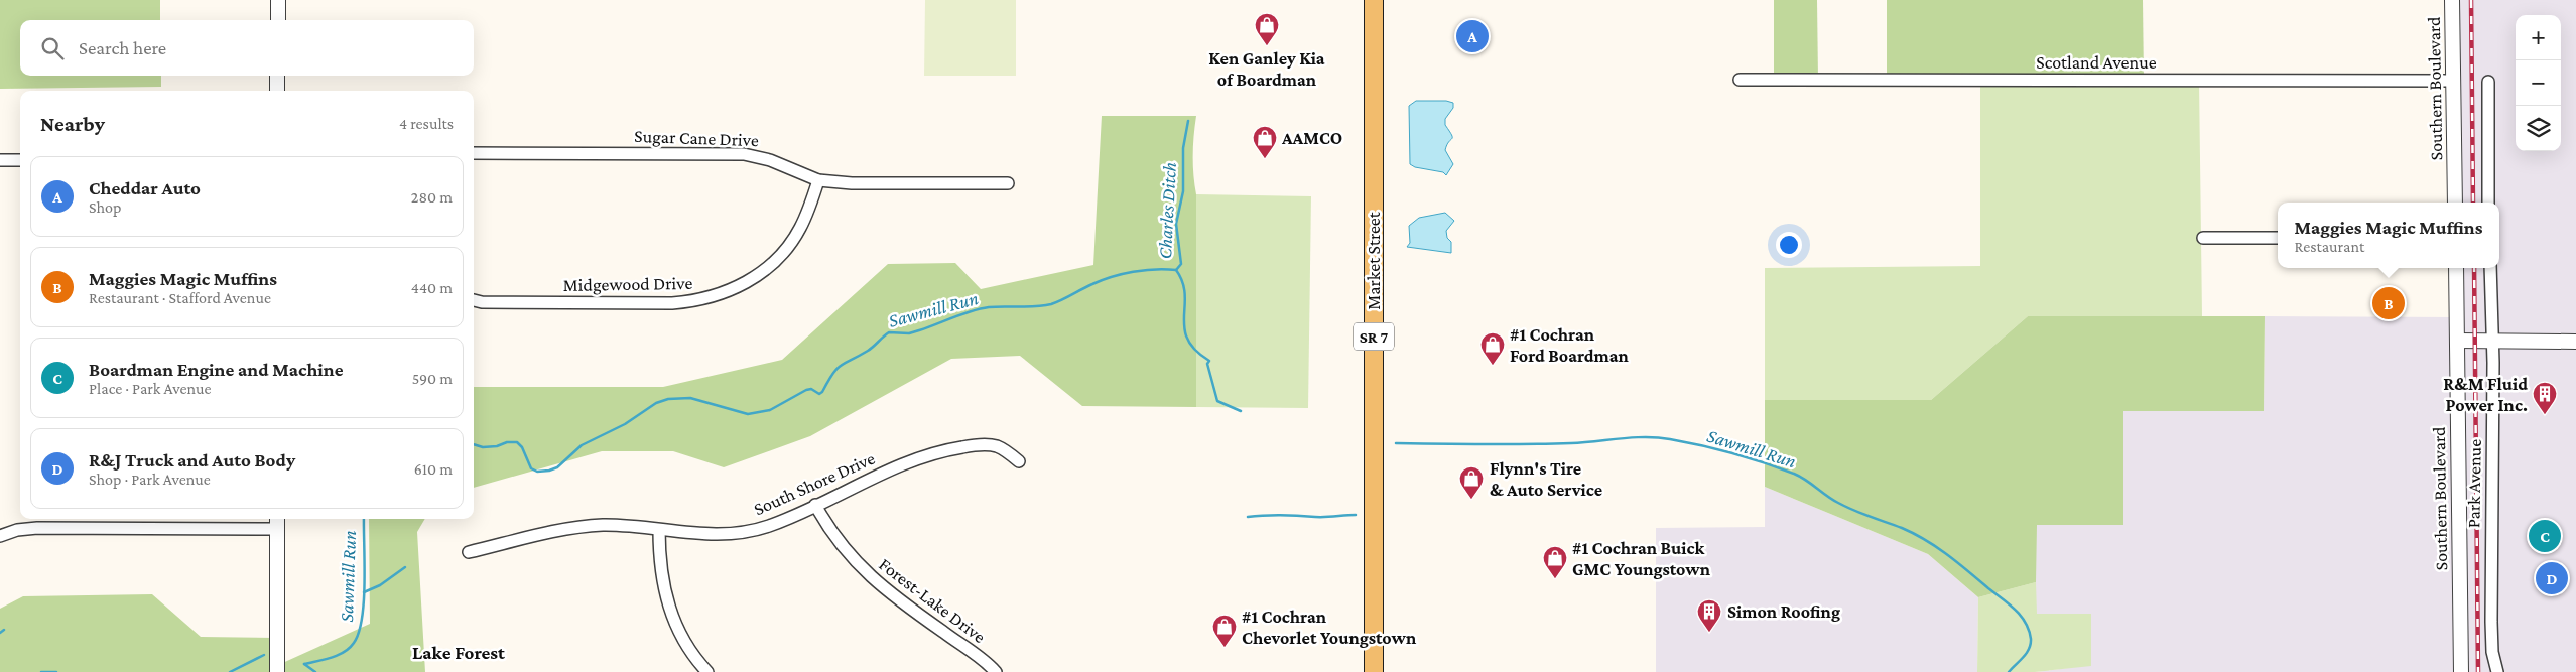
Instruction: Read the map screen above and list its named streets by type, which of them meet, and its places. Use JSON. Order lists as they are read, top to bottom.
{
  "streets": {
    "main road": ["Market Street", "SR 7"],
    "street": [
      "Scotland Avenue",
      "Southern Boulevard",
      "Sugar Cane Drive",
      "Midgewood Drive",
      "South Shore Drive",
      "Park Avenue",
      "Forest-Lake Drive"
    ]
  },
  "crossings": [
    ["Scotland Avenue", "Southern Boulevard"],
    ["Sugar Cane Drive", "Midgewood Drive"],
    ["South Shore Drive", "Forest-Lake Drive"]
  ],
  "districts": ["Lake Forest"],
  "water": ["Charles Ditch", "Sawmill Run"],
  "places": {
    "shop": [
      "Ken Ganley Kia of Boardman",
      "AAMCO",
      "#1 Cochran Ford Boardman",
      "Flynn's Tire & Auto Service",
      "#1 Cochran Buick GMC Youngstown",
      "#1 Cochran Chevorlet Youngstown"
    ],
    "building": ["R&M Fluid Power Inc.", "Simon Roofing"]
  },
  "page": {
    "map_buttons": ["+", "−"],
    "pins": [
      "A",
      "B",
      "C",
      "D"
    ],
    "search": "Search here",
    "heading": ["Nearby", "4 results"],
    "list": [
      {
        "mark": "A",
        "name": "Cheddar Auto",
        "note": "Shop",
        "value": "280 m"
      },
      {
        "mark": "B",
        "name": "Maggies Magic Muffins",
        "note": "Restaurant · Stafford Avenue",
        "value": "440 m"
      },
      {
        "mark": "C",
        "name": "Boardman Engine and Machine",
        "note": "Place · Park Avenue",
        "value": "590 m"
      },
      {
        "mark": "D",
        "name": "R&J Truck and Auto Body",
        "note": "Shop · Park Avenue",
        "value": "610 m"
      }
    ],
    "popup": ["Maggies Magic Muffins", "Restaurant"]
  }
}
